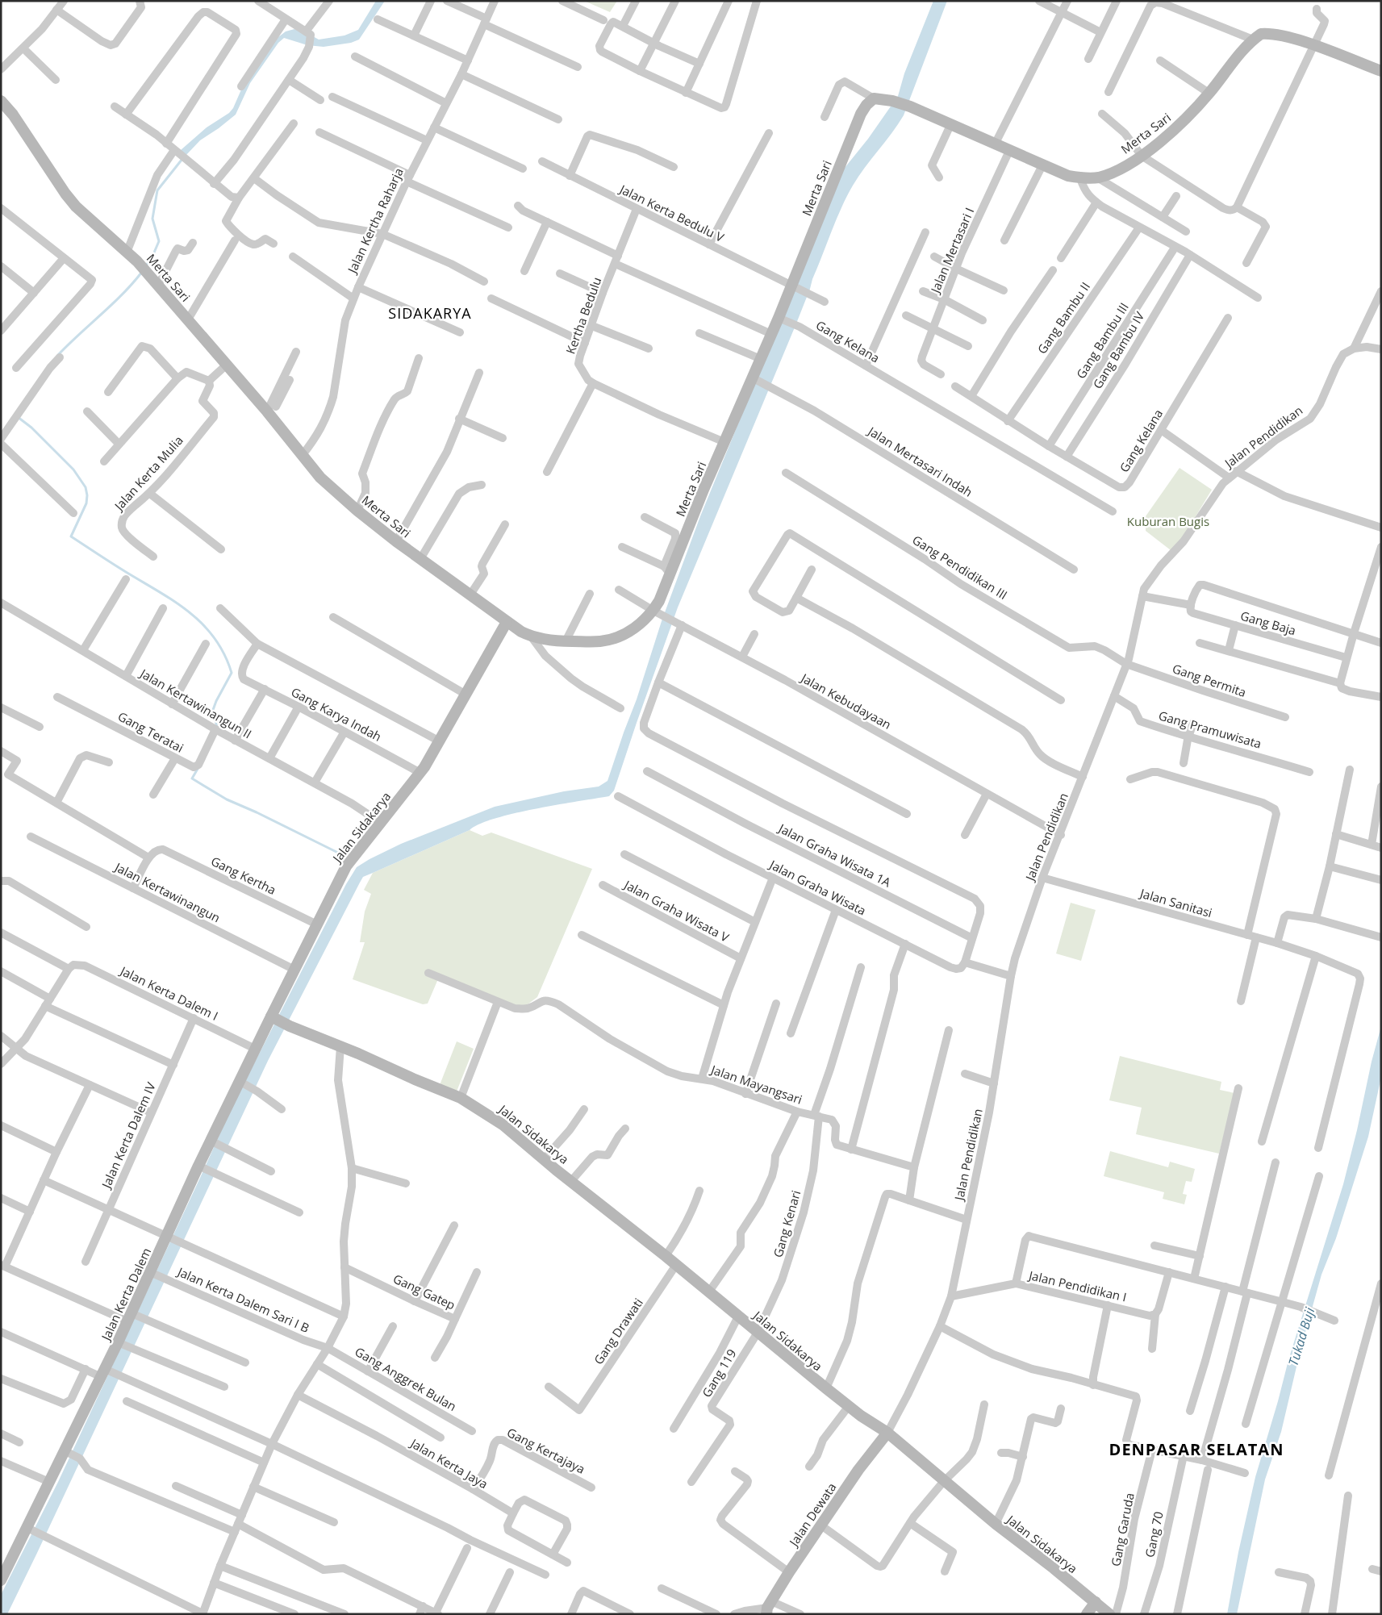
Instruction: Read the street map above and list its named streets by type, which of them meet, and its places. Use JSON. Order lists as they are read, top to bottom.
{
  "streets": {
    "street": [
      "Merta Sari",
      "Jalan Kerta Bedulu V",
      "Jalan Kertha Raharja",
      "Jalan Mertasari I",
      "Kertha Bedulu",
      "Gang Bambu II",
      "Gang Bambu III",
      "Gang Kelana",
      "Gang Bambu IV",
      "Jalan Pendidikan",
      "Jalan Mertasari Indah",
      "Jalan Kerta Mulia",
      "Gang Pendidikan III",
      "Gang Baja",
      "Gang Permita",
      "Jalan Kebudayaan",
      "Jalan Kertawinangun II",
      "Gang Karya Indah",
      "Gang Pramuwisata",
      "Gang Teratai",
      "Jalan Sidakarya",
      "Jalan Graha Wisata 1A",
      "Gang Kertha",
      "Jalan Graha Wisata",
      "Jalan Kertawinangun",
      "Jalan Sanitasi",
      "Jalan Graha Wisata V",
      "Jalan Kerta Dalem I",
      "Jalan Mayangsari",
      "Jalan Kerta Dalem IV",
      "Gang Kenari",
      "Jalan Pendidikan I",
      "Gang Gatep",
      "Jalan Kerta Dalem",
      "Jalan Kerta Dalem Sari I B",
      "Gang Drawati",
      "Gang 119",
      "Gang Anggrek Bulan",
      "Gang Kertajaya",
      "Jalan Kerta Jaya",
      "Jalan Dewata",
      "Gang Garuda",
      "Gang 70"
    ]
  },
  "crossings": [
    ["Merta Sari", "Jalan Kerta Bedulu V"],
    ["Merta Sari", "Jalan Kertha Raharja"],
    ["Merta Sari", "Jalan Mertasari I"],
    ["Merta Sari", "Kertha Bedulu"],
    ["Merta Sari", "Gang Kelana"],
    ["Merta Sari", "Jalan Mertasari Indah"],
    ["Merta Sari", "Jalan Kebudayaan"],
    ["Merta Sari", "Jalan Sidakarya"],
    ["Jalan Kerta Bedulu V", "Kertha Bedulu"],
    ["Gang Bambu II", "Gang Kelana"],
    ["Gang Bambu III", "Gang Kelana"],
    ["Gang Kelana", "Gang Bambu IV"],
    ["Jalan Pendidikan", "Gang Pendidikan III"],
    ["Jalan Pendidikan", "Gang Permita"],
    ["Jalan Pendidikan", "Jalan Kebudayaan"],
    ["Jalan Pendidikan", "Gang Pramuwisata"],
    ["Jalan Pendidikan", "Jalan Sidakarya"],
    ["Jalan Pendidikan", "Jalan Graha Wisata"],
    ["Jalan Pendidikan", "Jalan Sanitasi"],
    ["Jalan Pendidikan", "Jalan Pendidikan I"],
    ["Jalan Pendidikan", "Jalan Dewata"],
    ["Gang Pendidikan III", "Gang Permita"],
    ["Jalan Kertawinangun II", "Gang Teratai"],
    ["Jalan Kertawinangun II", "Jalan Sidakarya"],
    ["Gang Karya Indah", "Jalan Sidakarya"],
    ["Jalan Sidakarya", "Gang Kertha"],
    ["Jalan Sidakarya", "Jalan Kertawinangun"],
    ["Jalan Sidakarya", "Gang Kenari"],
    ["Jalan Sidakarya", "Jalan Kerta Dalem"],
    ["Jalan Sidakarya", "Gang Drawati"],
    ["Jalan Sidakarya", "Gang 119"],
    ["Jalan Sidakarya", "Jalan Dewata"],
    ["Jalan Kerta Dalem I", "Jalan Kerta Dalem IV"],
    ["Jalan Kerta Dalem I", "Jalan Kerta Dalem"],
    ["Jalan Mayangsari", "Gang Kenari"],
    ["Gang Kenari", "Gang 119"],
    ["Jalan Kerta Dalem", "Jalan Kerta Dalem Sari I B"],
    ["Jalan Kerta Dalem Sari I B", "Gang Anggrek Bulan"],
    ["Gang Kertajaya", "Jalan Kerta Jaya"]
  ],
  "districts": ["SIDAKARYA", "DENPASAR SELATAN"],
  "water": ["Tukad Buji"],
  "parks": ["Kuburan Bugis"]
}
